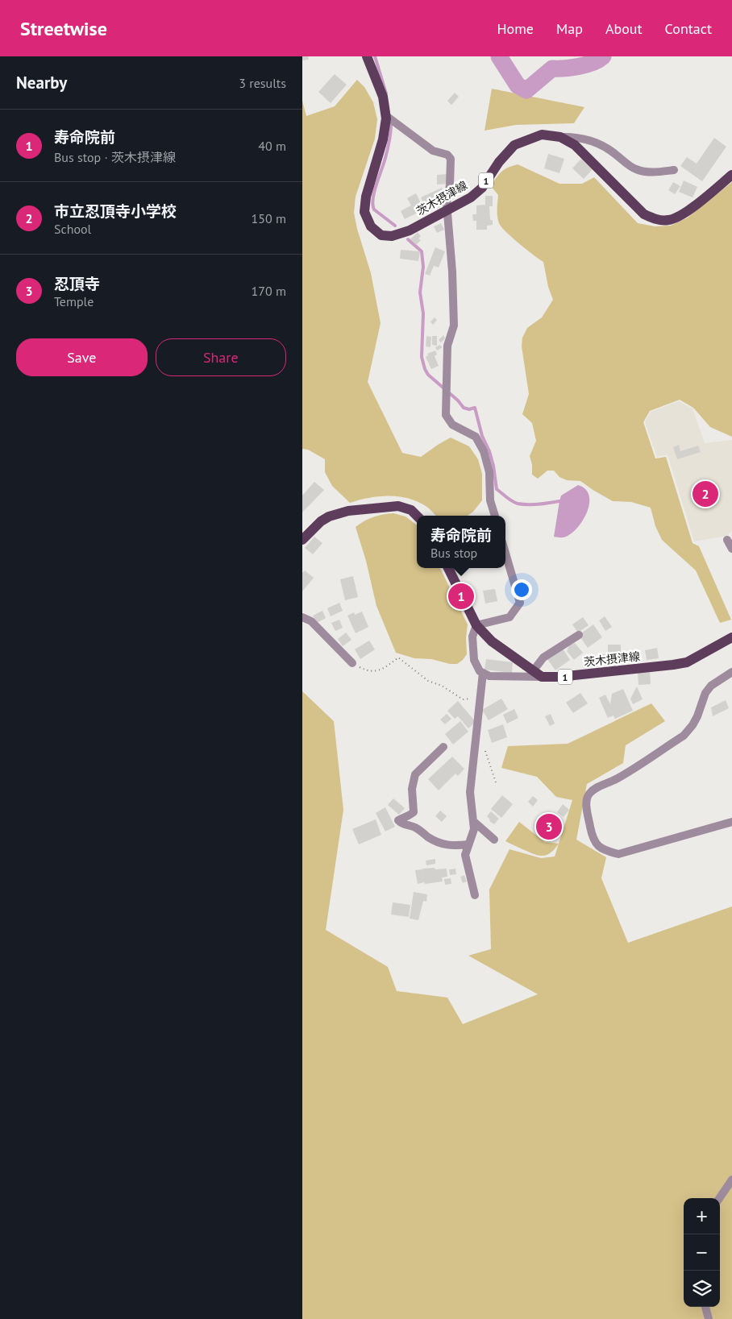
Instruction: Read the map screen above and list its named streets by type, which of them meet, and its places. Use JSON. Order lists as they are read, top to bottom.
{
  "streets": {
    "main road": ["1", "茨木摂津線"]
  },
  "crossings": [
    ["1", "茨木摂津線"]
  ],
  "page": {
    "header": "Streetwise",
    "nav": [
      "Home",
      "Map",
      "About",
      "Contact"
    ],
    "heading": ["Nearby", "3 results"],
    "list": [
      {
        "mark": "1",
        "name": "寿命院前",
        "note": "Bus stop · 茨木摂津線",
        "value": "40 m"
      },
      {
        "mark": "2",
        "name": "市立忍頂寺小学校",
        "note": "School",
        "value": "150 m"
      },
      {
        "mark": "3",
        "name": "忍頂寺",
        "note": "Temple",
        "value": "170 m"
      }
    ],
    "buttons": ["Save", "Share"],
    "pins": ["2", "1", "3"],
    "popup": ["寿命院前", "Bus stop"],
    "map_buttons": ["+", "−"]
  }
}
